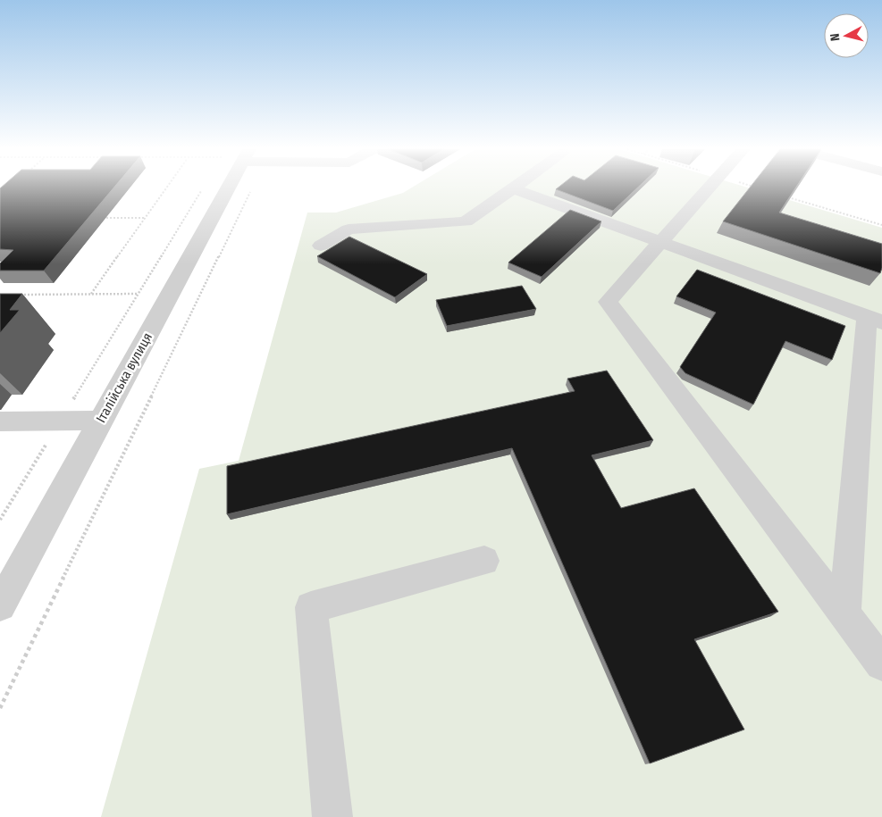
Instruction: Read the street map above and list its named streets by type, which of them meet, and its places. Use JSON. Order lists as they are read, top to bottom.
{
  "streets": {
    "street": ["Італійська вулиця"]
  },
  "north": "left"
}
